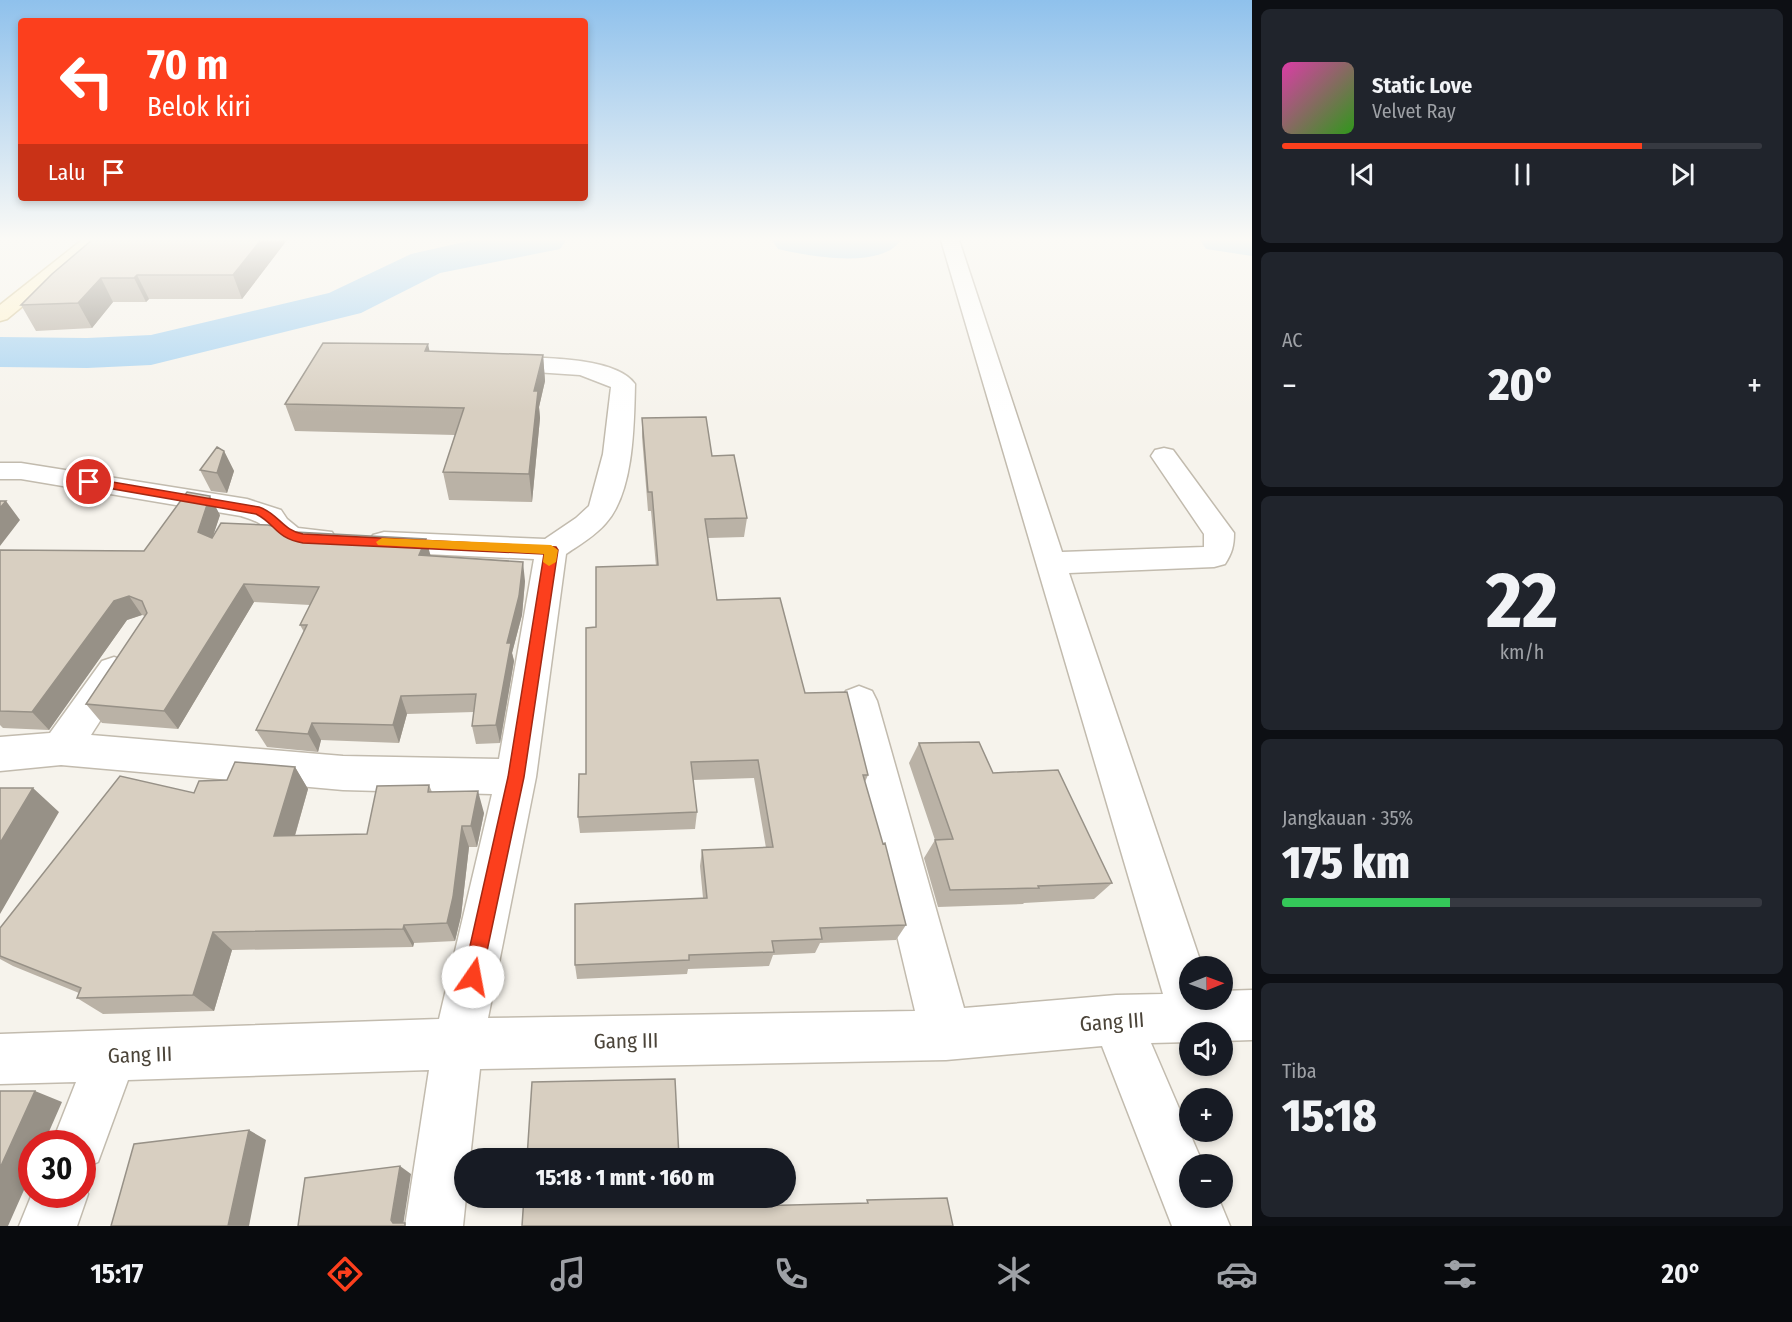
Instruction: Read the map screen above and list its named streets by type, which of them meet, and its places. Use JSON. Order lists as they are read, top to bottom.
{
  "streets": {
    "street": ["Gang III"]
  },
  "north": "right",
  "page": {
    "turn": ["70 m", "Belok kiri"],
    "song": ["Static Love", "Velvet Ray"],
    "then": "Lalu",
    "tile": [
      "AC",
      ["22", "km/h"],
      ["Jangkauan · 35%", "175 km"],
      ["Tiba", "15:18"]
    ],
    "heat": ["−", "20°", "+"],
    "map_buttons": ["+", "−"],
    "limit": "30",
    "trip": "15:18 · 1 mnt · 160 m",
    "tabs": ["15:17", "20°"]
  }
}
